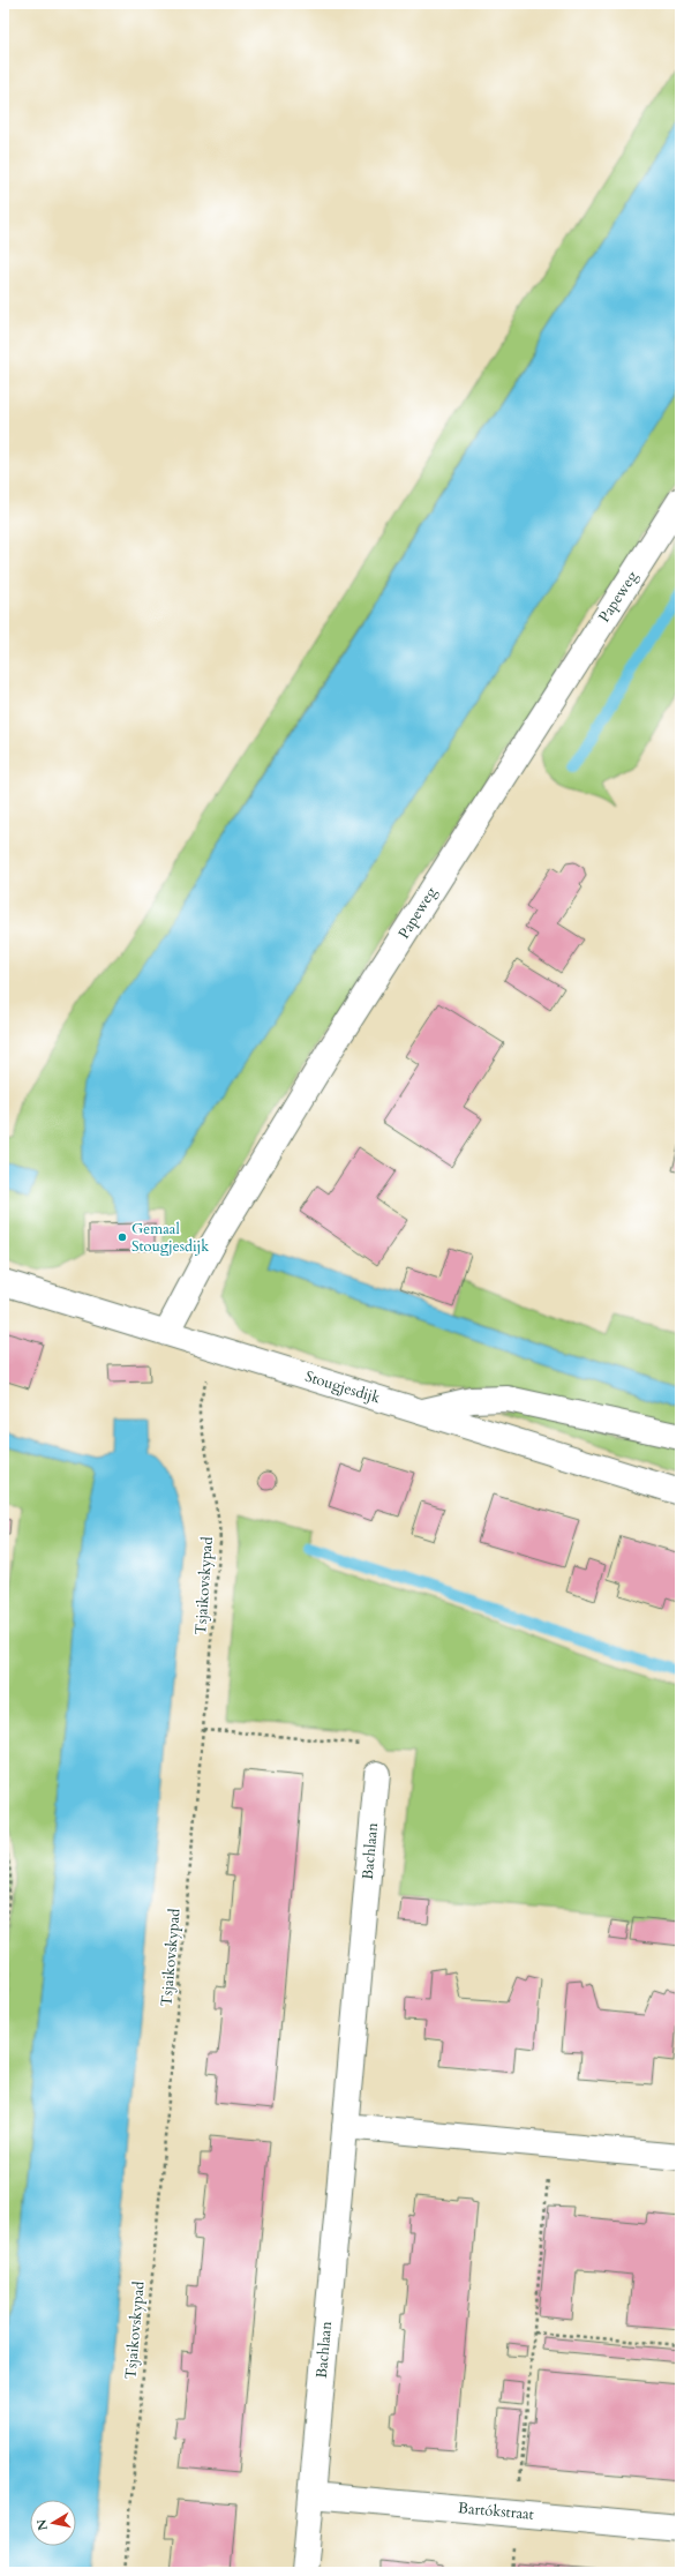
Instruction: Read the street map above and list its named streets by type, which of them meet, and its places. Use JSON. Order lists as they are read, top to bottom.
{
  "streets": {
    "street": [
      "Papeweg",
      "Stougjesdijk",
      "Bachlaan",
      "Bartókstraat"
    ],
    "path": ["Tsjaikovskypad"]
  },
  "crossings": [
    ["Papeweg", "Stougjesdijk"],
    ["Stougjesdijk", "Tsjaikovskypad"],
    ["Bachlaan", "Bartókstraat"]
  ],
  "places": ["Gemaal Stougjesdijk"],
  "north": "left"
}
